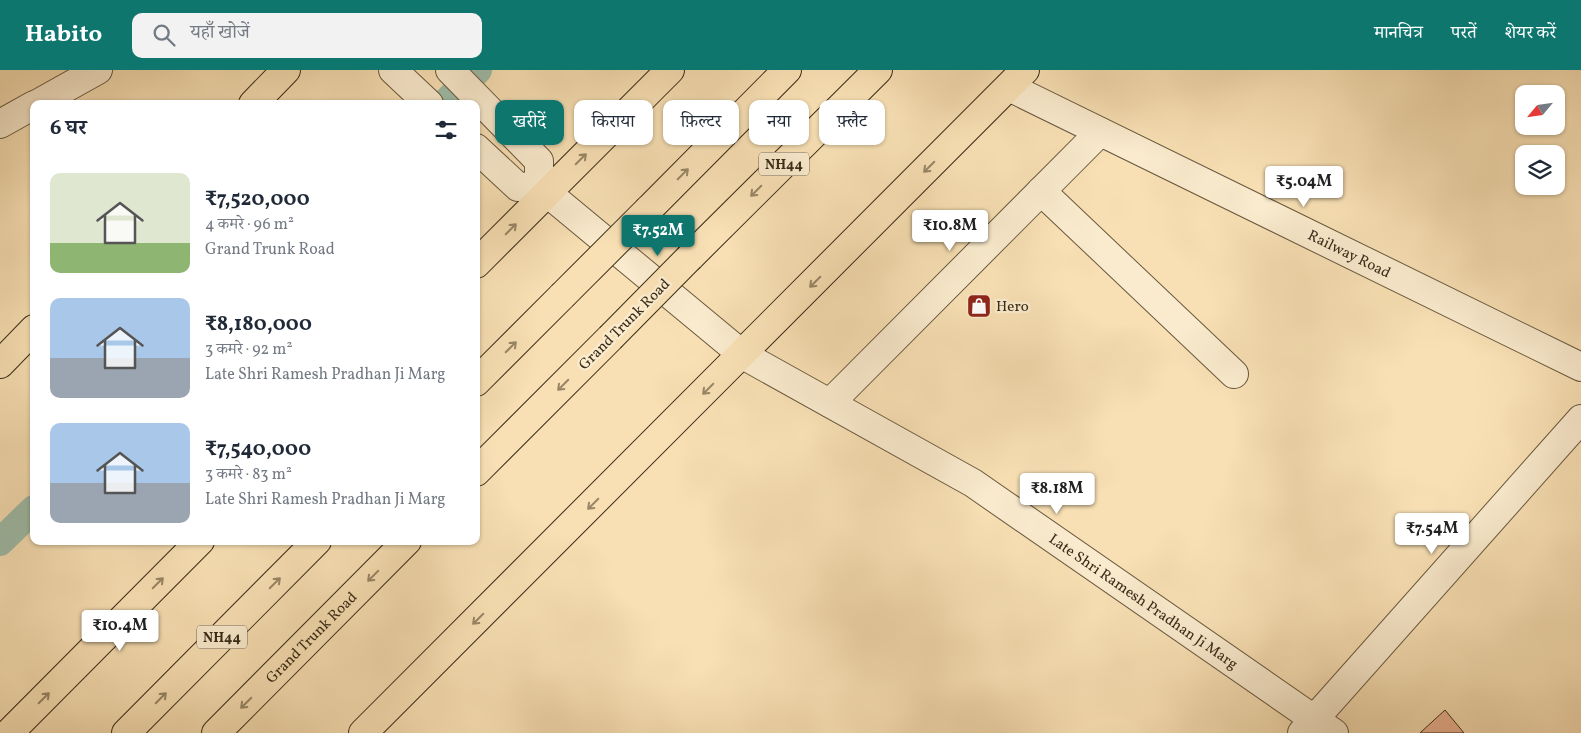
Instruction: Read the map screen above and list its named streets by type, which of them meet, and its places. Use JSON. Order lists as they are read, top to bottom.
{
  "streets": {
    "main road": ["NH44", "Grand Trunk Road"],
    "street": ["Railway Road", "Late Shri Ramesh Pradhan Ji Marg"]
  },
  "places": {
    "shop": ["Hero"]
  },
  "north": "bottom left",
  "page": {
    "header": "Habito",
    "search": "यहाँ खोजें",
    "nav": ["मानचित्र", "परतें", "शेयर करें"],
    "chip": [
      "खरीदें",
      "किराया",
      "फ़िल्टर",
      "नया",
      "फ़्लैट"
    ],
    "heading": "6 घर",
    "list": [
      {
        "name": "₹7,520,000",
        "note": "4 कमरे · 96 m² · Grand Trunk Road"
      },
      {
        "name": "₹8,180,000",
        "note": "3 कमरे · 92 m² · Late Shri Ramesh Pradhan Ji Marg"
      },
      {
        "name": "₹7,540,000",
        "note": "3 कमरे · 83 m² · Late Shri Ramesh Pradhan Ji Marg"
      }
    ],
    "price": [
      "₹5.04M",
      "₹10.8M",
      "₹7.52M",
      "₹8.18M",
      "₹7.54M",
      "₹10.4M"
    ]
  }
}
